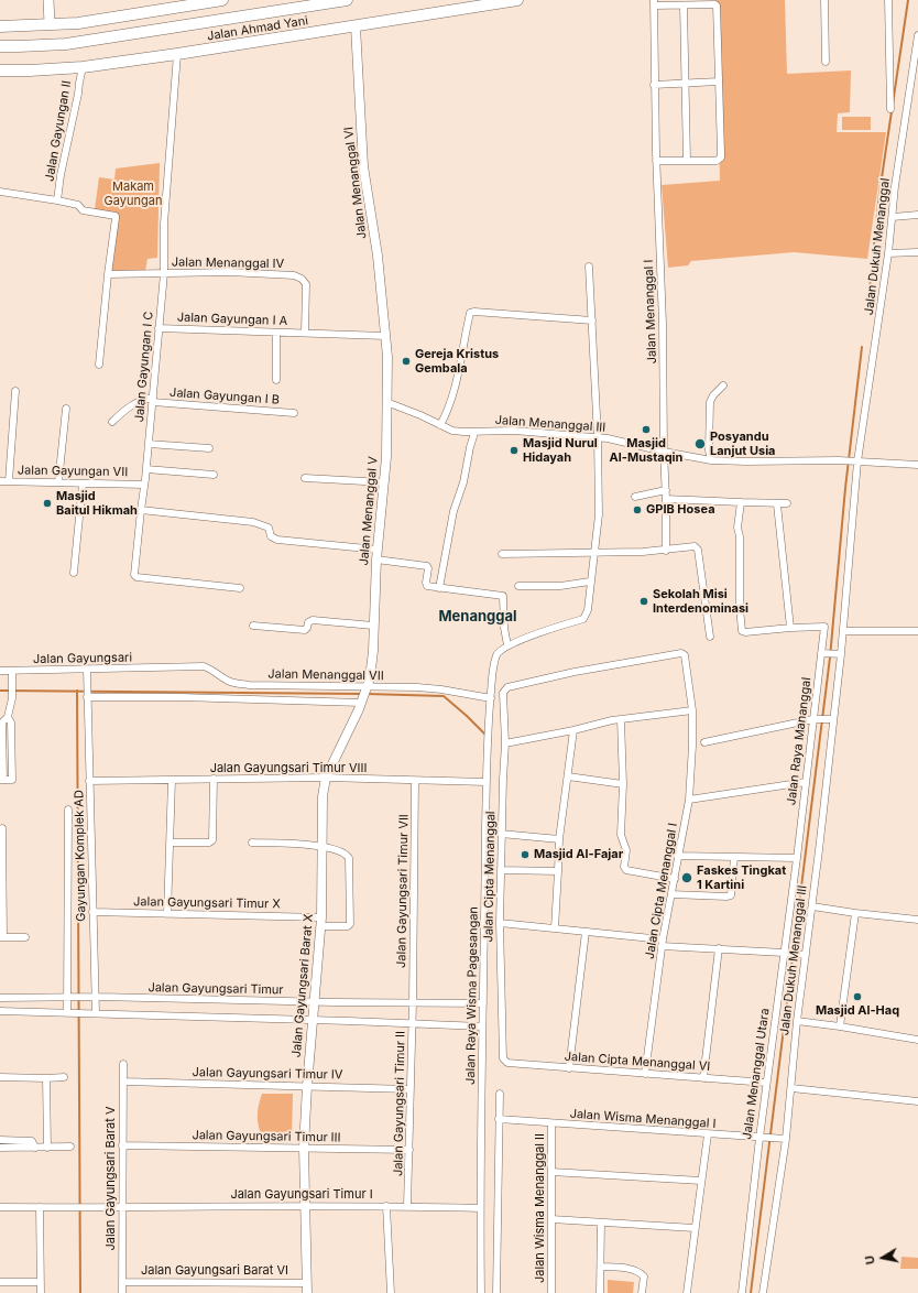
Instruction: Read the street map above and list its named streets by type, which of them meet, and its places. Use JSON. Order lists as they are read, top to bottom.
{
  "streets": {
    "highway": ["Jalan Ahmad Yani"],
    "street": [
      "Jalan Gayungan II",
      "Jalan Menanggal VI",
      "Jalan Dukuh Menanggal",
      "Jalan Menanggal IV",
      "Jalan Menanggal I",
      "Jalan Gayungan I A",
      "Jalan Gayungan I C",
      "Jalan Gayungan I B",
      "Jalan Menanggal III",
      "Jalan Gayungan VII",
      "Jalan Menanggal V",
      "Jalan Gayungsari",
      "Jalan Menanggal VII",
      "Jalan Raya Mananggal",
      "Jalan Gayungsari Timur VIII",
      "Gayungan Komplek AD",
      "Jalan Cipta Menanggal",
      "Jalan Gayungsari Timur VII",
      "Jalan Cipta Menanggal I",
      "Jalan Gayungsari Timur X",
      "Jalan Dukuh Menanggal III",
      "Jalan Gayungsari Barat X",
      "Jalan Gayungsari Timur",
      "Jalan Raya Wisma Pagesangan",
      "Jalan Cipta Menanggal VI",
      "Jalan Gayungsari Timur IV",
      "Jalan Menanggal Utara",
      "Jalan Gayungsari Timur II",
      "Jalan Wisma Menanggal I",
      "Jalan Gayungsari Timur III",
      "Jalan Gayungsari Barat V",
      "Jalan Gayungsari Timur I",
      "Jalan Wisma Menanggal II",
      "Jalan Gayungsari Barat VI"
    ]
  },
  "crossings": [
    ["Jalan Ahmad Yani", "Jalan Gayungan II"],
    ["Jalan Ahmad Yani", "Jalan Menanggal VI"],
    ["Jalan Ahmad Yani", "Jalan Gayungan I C"],
    ["Jalan Menanggal VI", "Jalan Menanggal V"],
    ["Jalan Dukuh Menanggal", "Jalan Menanggal III"],
    ["Jalan Dukuh Menanggal", "Jalan Dukuh Menanggal III"],
    ["Jalan Menanggal IV", "Jalan Gayungan I A"],
    ["Jalan Menanggal IV", "Jalan Gayungan I C"],
    ["Jalan Menanggal I", "Jalan Menanggal III"],
    ["Jalan Gayungan I A", "Jalan Gayungan I C"],
    ["Jalan Gayungan I C", "Jalan Gayungan I B"],
    ["Jalan Gayungan I C", "Jalan Gayungan VII"],
    ["Jalan Menanggal III", "Jalan Menanggal V"],
    ["Jalan Menanggal V", "Jalan Menanggal VII"],
    ["Jalan Menanggal V", "Jalan Gayungsari Barat X"],
    ["Jalan Gayungsari", "Jalan Menanggal VII"],
    ["Jalan Gayungsari", "Gayungan Komplek AD"],
    ["Jalan Menanggal VII", "Jalan Gayungsari Barat X"],
    ["Jalan Menanggal VII", "Jalan Raya Wisma Pagesangan"],
    ["Jalan Raya Mananggal", "Jalan Menanggal Utara"],
    ["Jalan Gayungsari Timur VIII", "Gayungan Komplek AD"],
    ["Jalan Gayungsari Timur VIII", "Jalan Gayungsari Timur VII"],
    ["Jalan Gayungsari Timur VIII", "Jalan Gayungsari Barat X"],
    ["Jalan Gayungsari Timur VIII", "Jalan Raya Wisma Pagesangan"],
    ["Gayungan Komplek AD", "Jalan Gayungsari Timur X"],
    ["Gayungan Komplek AD", "Jalan Gayungsari Timur"],
    ["Jalan Cipta Menanggal", "Jalan Cipta Menanggal I"],
    ["Jalan Cipta Menanggal", "Jalan Cipta Menanggal VI"],
    ["Jalan Gayungsari Timur VII", "Jalan Gayungsari Timur"],
    ["Jalan Gayungsari Timur VII", "Jalan Gayungsari Timur II"],
    ["Jalan Cipta Menanggal I", "Jalan Cipta Menanggal VI"],
    ["Jalan Gayungsari Timur X", "Jalan Gayungsari Barat X"],
    ["Jalan Dukuh Menanggal III", "Jalan Wisma Menanggal I"],
    ["Jalan Gayungsari Barat X", "Jalan Gayungsari Timur"],
    ["Jalan Gayungsari Barat X", "Jalan Gayungsari Timur IV"],
    ["Jalan Gayungsari Barat X", "Jalan Gayungsari Timur III"],
    ["Jalan Gayungsari Barat X", "Jalan Gayungsari Timur I"],
    ["Jalan Gayungsari Barat X", "Jalan Gayungsari Barat VI"],
    ["Jalan Gayungsari Timur", "Jalan Raya Wisma Pagesangan"],
    ["Jalan Gayungsari Timur", "Jalan Gayungsari Timur II"],
    ["Jalan Raya Wisma Pagesangan", "Jalan Gayungsari Timur I"],
    ["Jalan Cipta Menanggal VI", "Jalan Menanggal Utara"],
    ["Jalan Gayungsari Timur IV", "Jalan Gayungsari Timur II"],
    ["Jalan Gayungsari Timur IV", "Jalan Gayungsari Barat V"],
    ["Jalan Menanggal Utara", "Jalan Wisma Menanggal I"],
    ["Jalan Gayungsari Timur II", "Jalan Gayungsari Timur III"],
    ["Jalan Gayungsari Timur II", "Jalan Gayungsari Timur I"],
    ["Jalan Wisma Menanggal I", "Jalan Wisma Menanggal II"],
    ["Jalan Gayungsari Timur III", "Jalan Gayungsari Barat V"],
    ["Jalan Gayungsari Barat V", "Jalan Gayungsari Timur I"],
    ["Jalan Gayungsari Barat V", "Jalan Gayungsari Barat VI"]
  ],
  "districts": ["Menanggal"],
  "parks": ["Makam Gayungan"],
  "places": [
    "Gereja Kristus Gembala",
    "Masjid Al-Mustaqin",
    "Posyandu Lanjut Usia",
    "Masjid Nurul Hidayah",
    "Masjid Baitul Hikmah",
    "GPIB Hosea",
    "Sekolah Misi Interdenominasi",
    "Masjid Al-Fajar",
    "Faskes Tingkat 1 Kartini",
    "Masjid Al-Haq"
  ],
  "north": "left"
}
